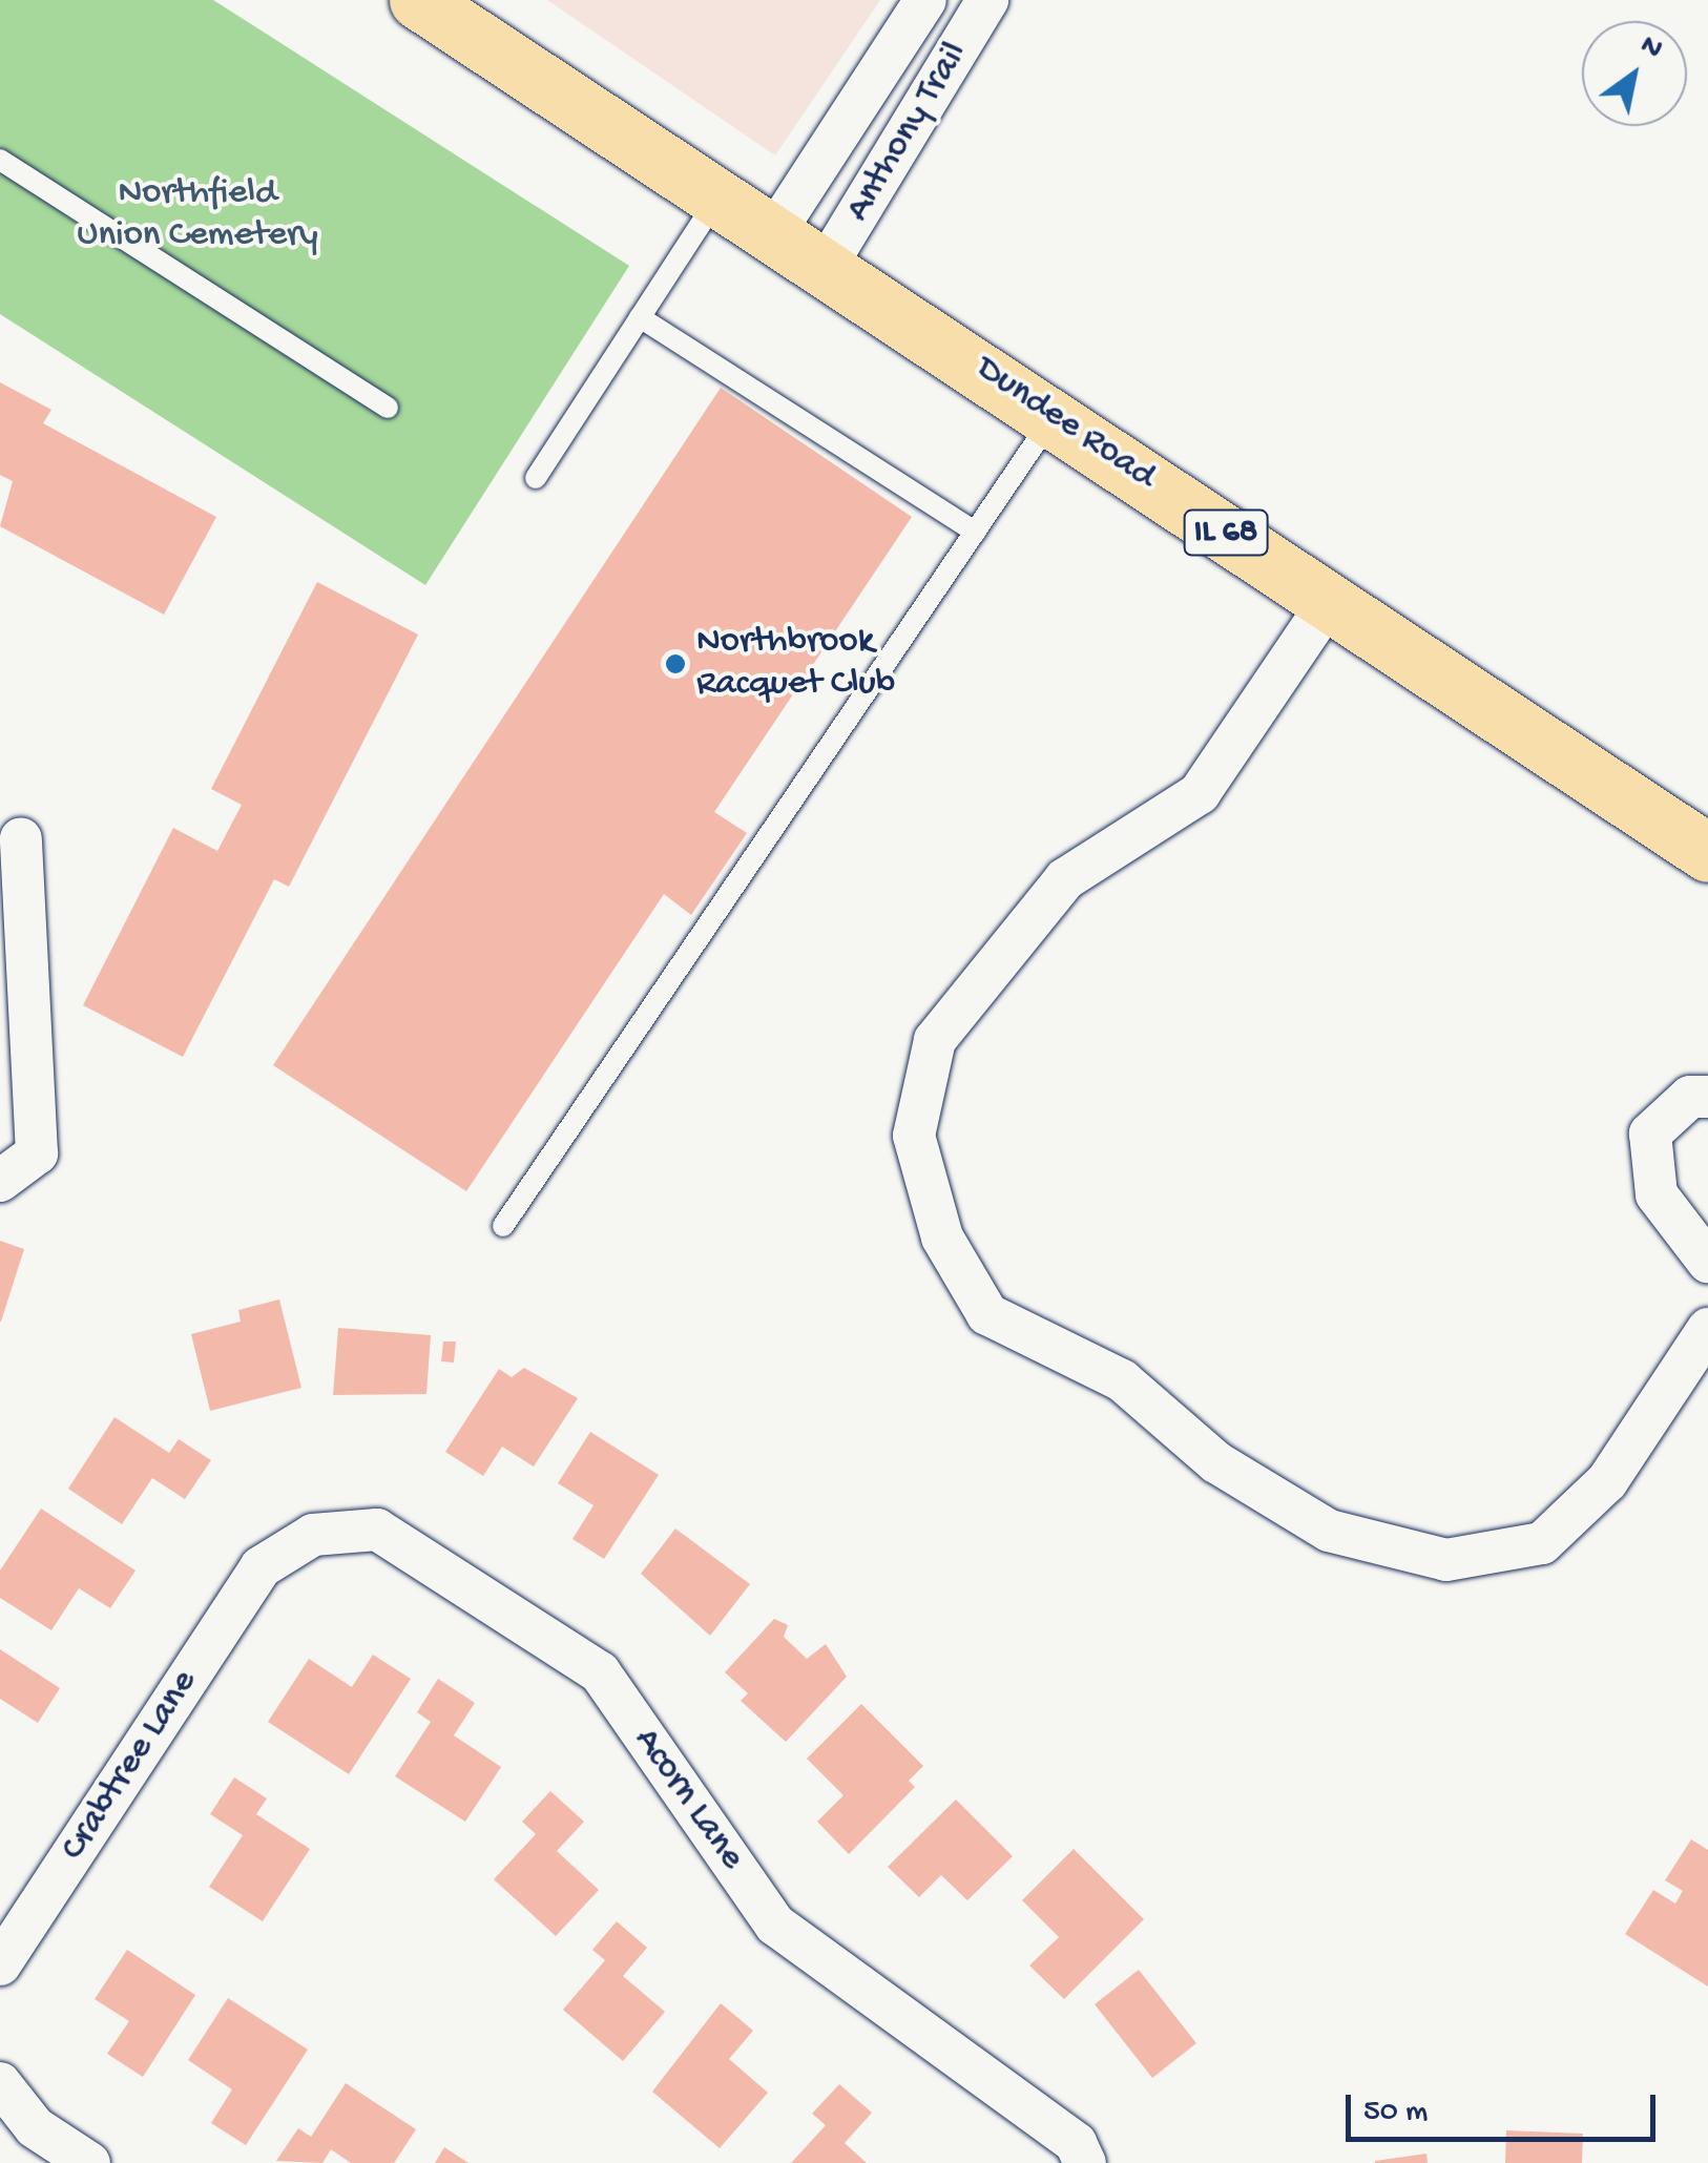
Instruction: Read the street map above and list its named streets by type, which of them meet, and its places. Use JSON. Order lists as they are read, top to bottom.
{
  "streets": {
    "main road": ["Dundee Road", "IL 68"],
    "street": ["Anthony Trail", "Crabtree Lane", "Acorn Lane"]
  },
  "crossings": [
    ["Anthony Trail", "Dundee Road"],
    ["Crabtree Lane", "Acorn Lane"]
  ],
  "parks": ["Northfield Union Cemetery"],
  "places": ["Northbrook Racquet Club"],
  "scale_bar": "50 m",
  "north": "top right"
}
